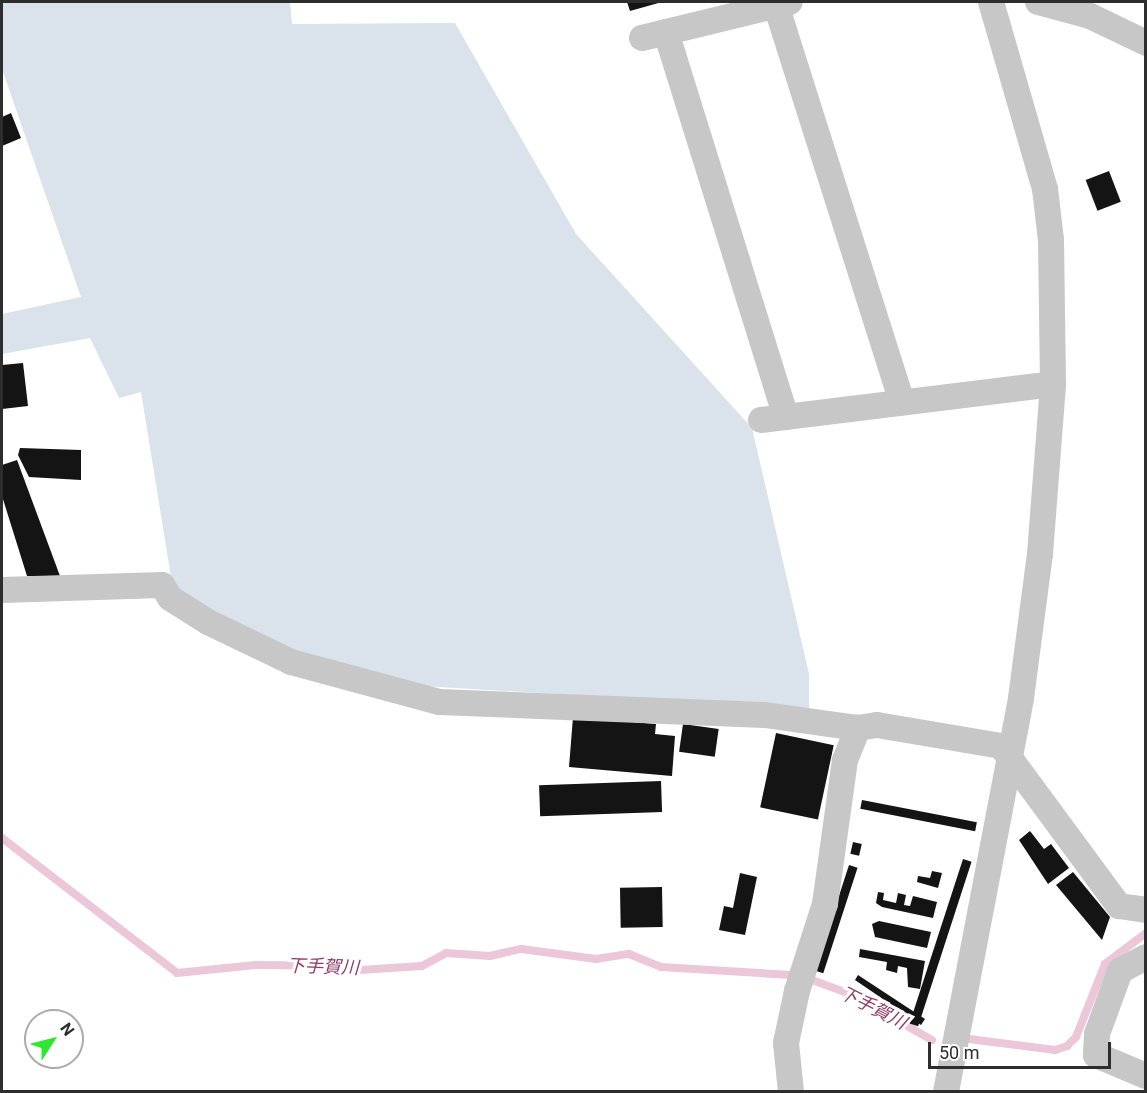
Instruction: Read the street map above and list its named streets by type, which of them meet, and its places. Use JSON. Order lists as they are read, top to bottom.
{
  "water": ["下手賀川"],
  "scale_bar": "50 m",
  "north": "top right"
}
